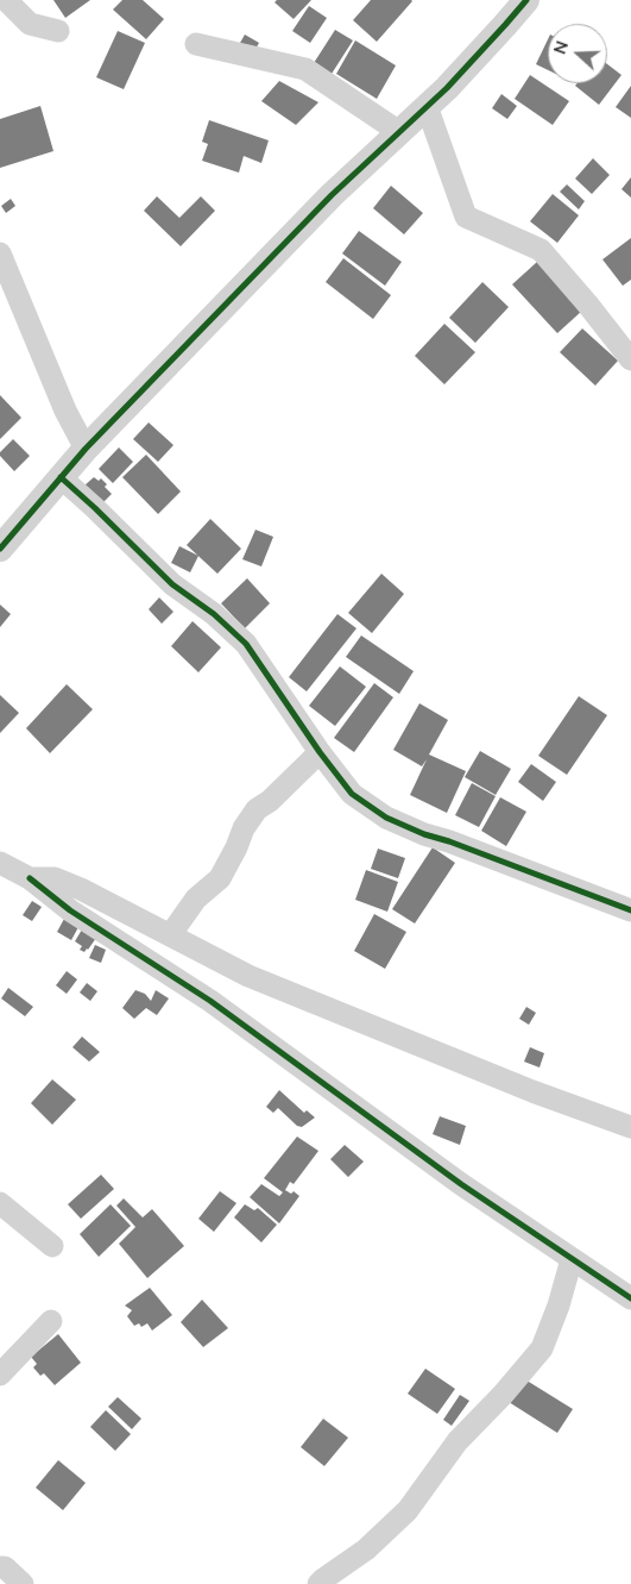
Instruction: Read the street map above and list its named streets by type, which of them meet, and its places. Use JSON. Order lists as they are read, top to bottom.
{
  "north": "left"
}
